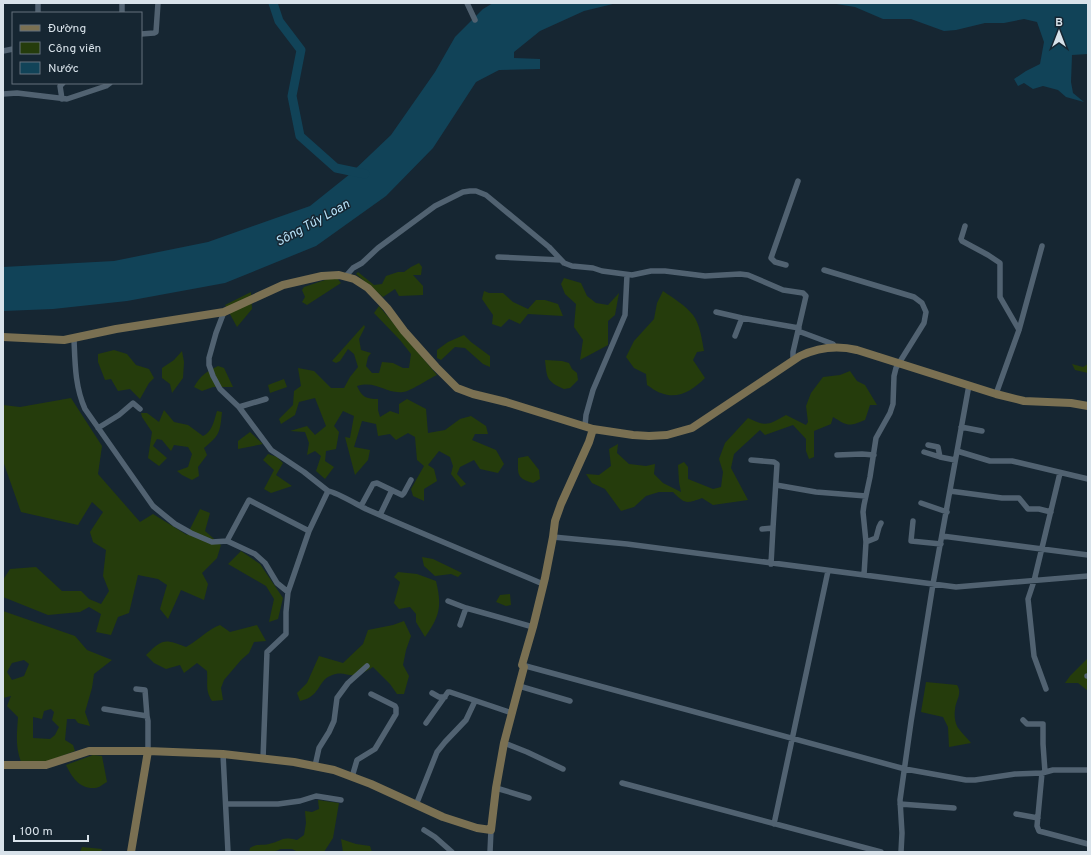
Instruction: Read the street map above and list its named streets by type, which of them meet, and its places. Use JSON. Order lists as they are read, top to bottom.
{
  "water": ["Sông Túy Loan"],
  "legend": ["Đường", "Công viên", "Nước"],
  "scale_bar": "100 m",
  "north": "top"
}
